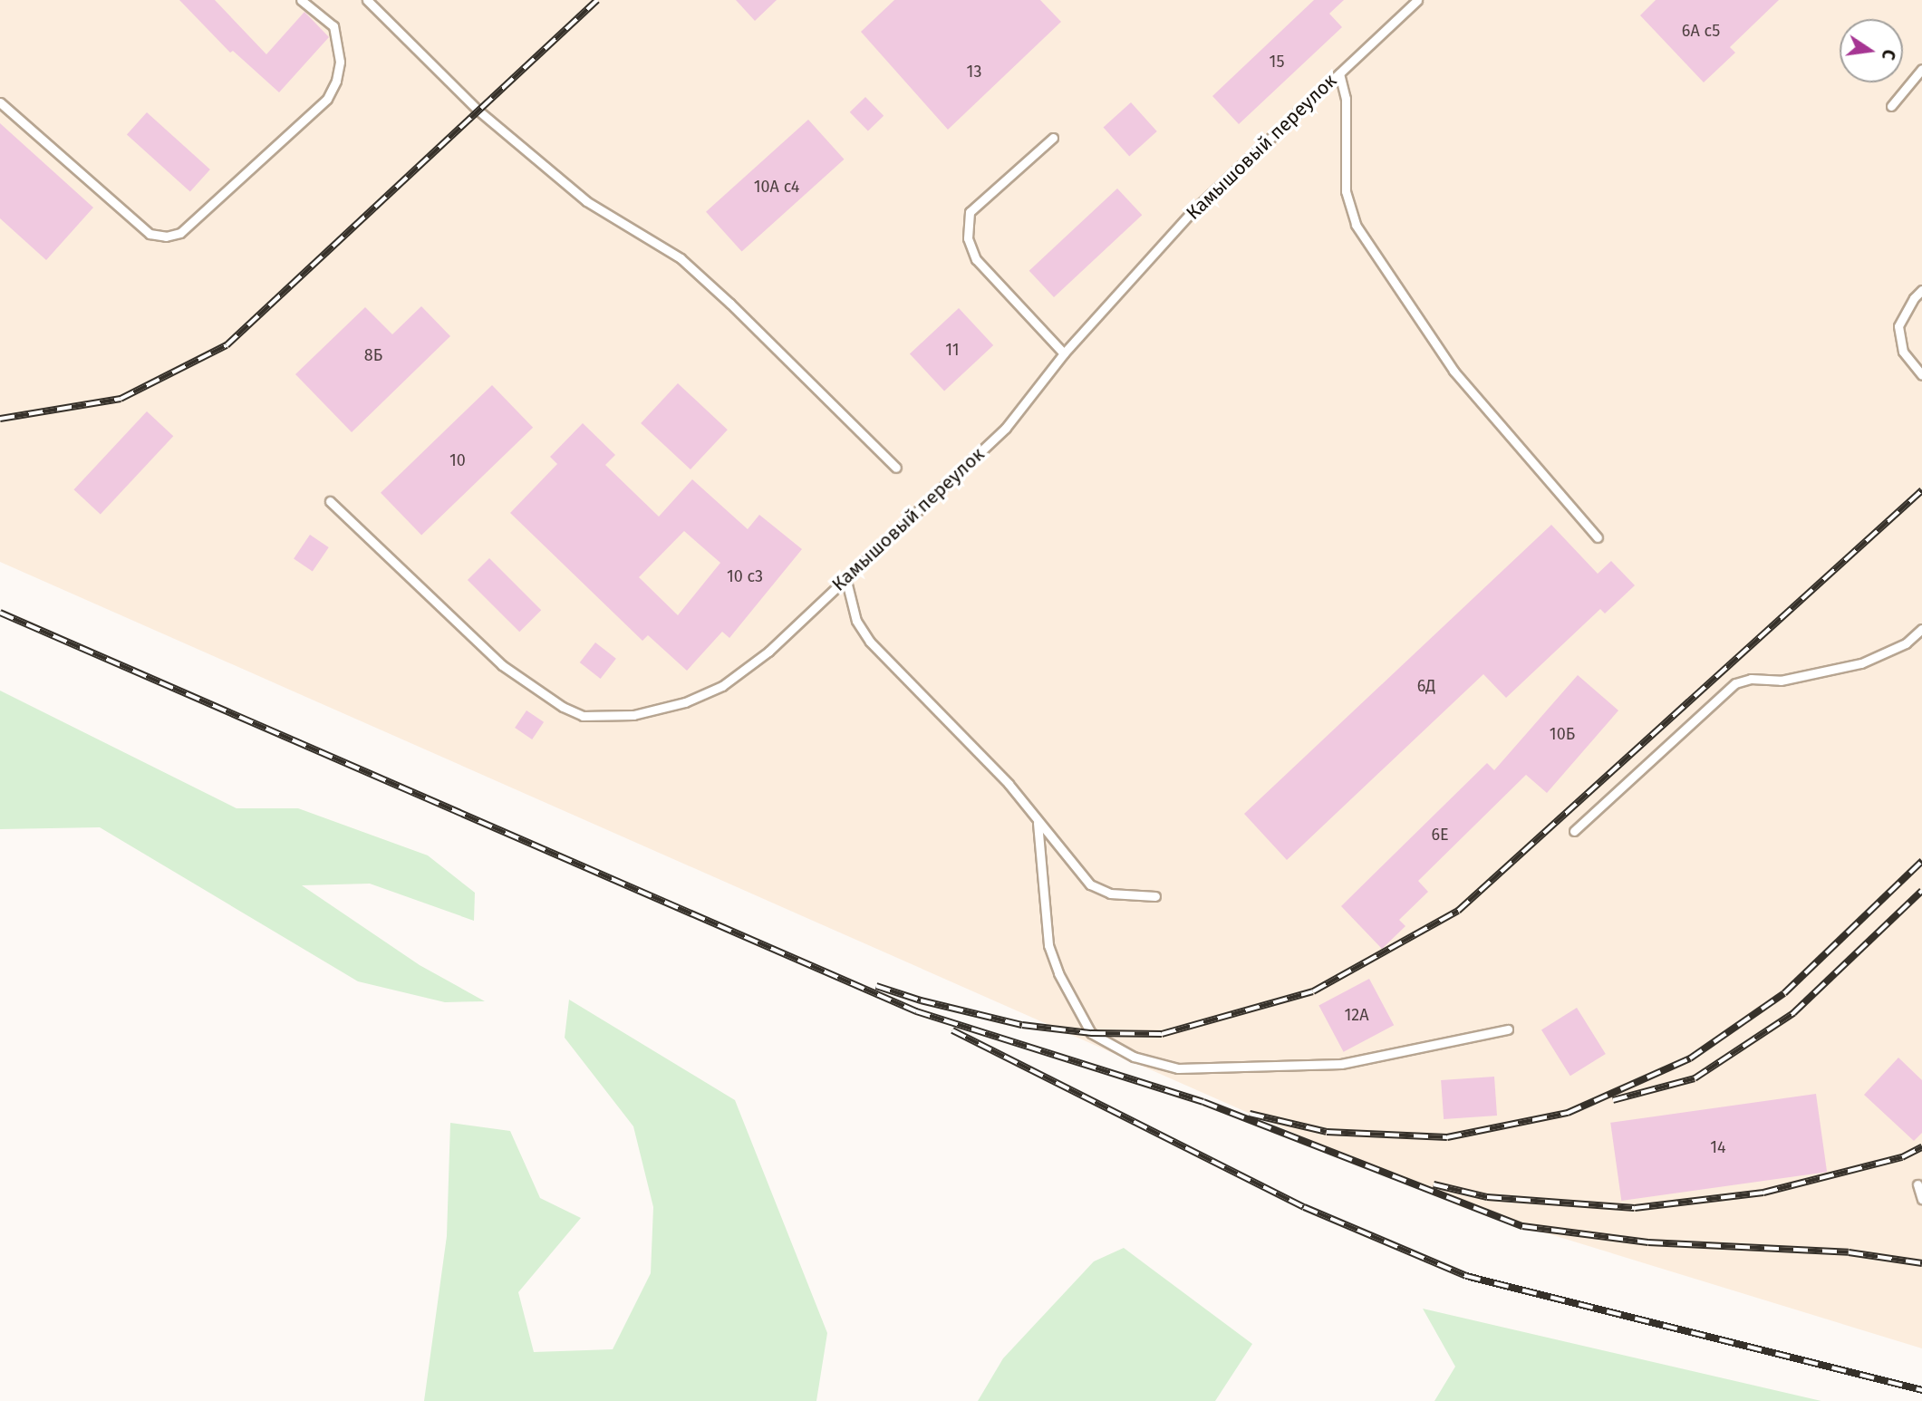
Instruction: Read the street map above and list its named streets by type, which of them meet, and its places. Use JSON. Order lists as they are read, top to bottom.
{
  "streets": {
    "lane": ["Камышовый переулок"]
  },
  "house_numbers": [
    "6А с5",
    "15",
    "13",
    "10А с4",
    "11",
    "8Б",
    "10",
    "10 с3",
    "6Д",
    "10Б",
    "6Е",
    "12А",
    "14"
  ],
  "north": "right"
}
